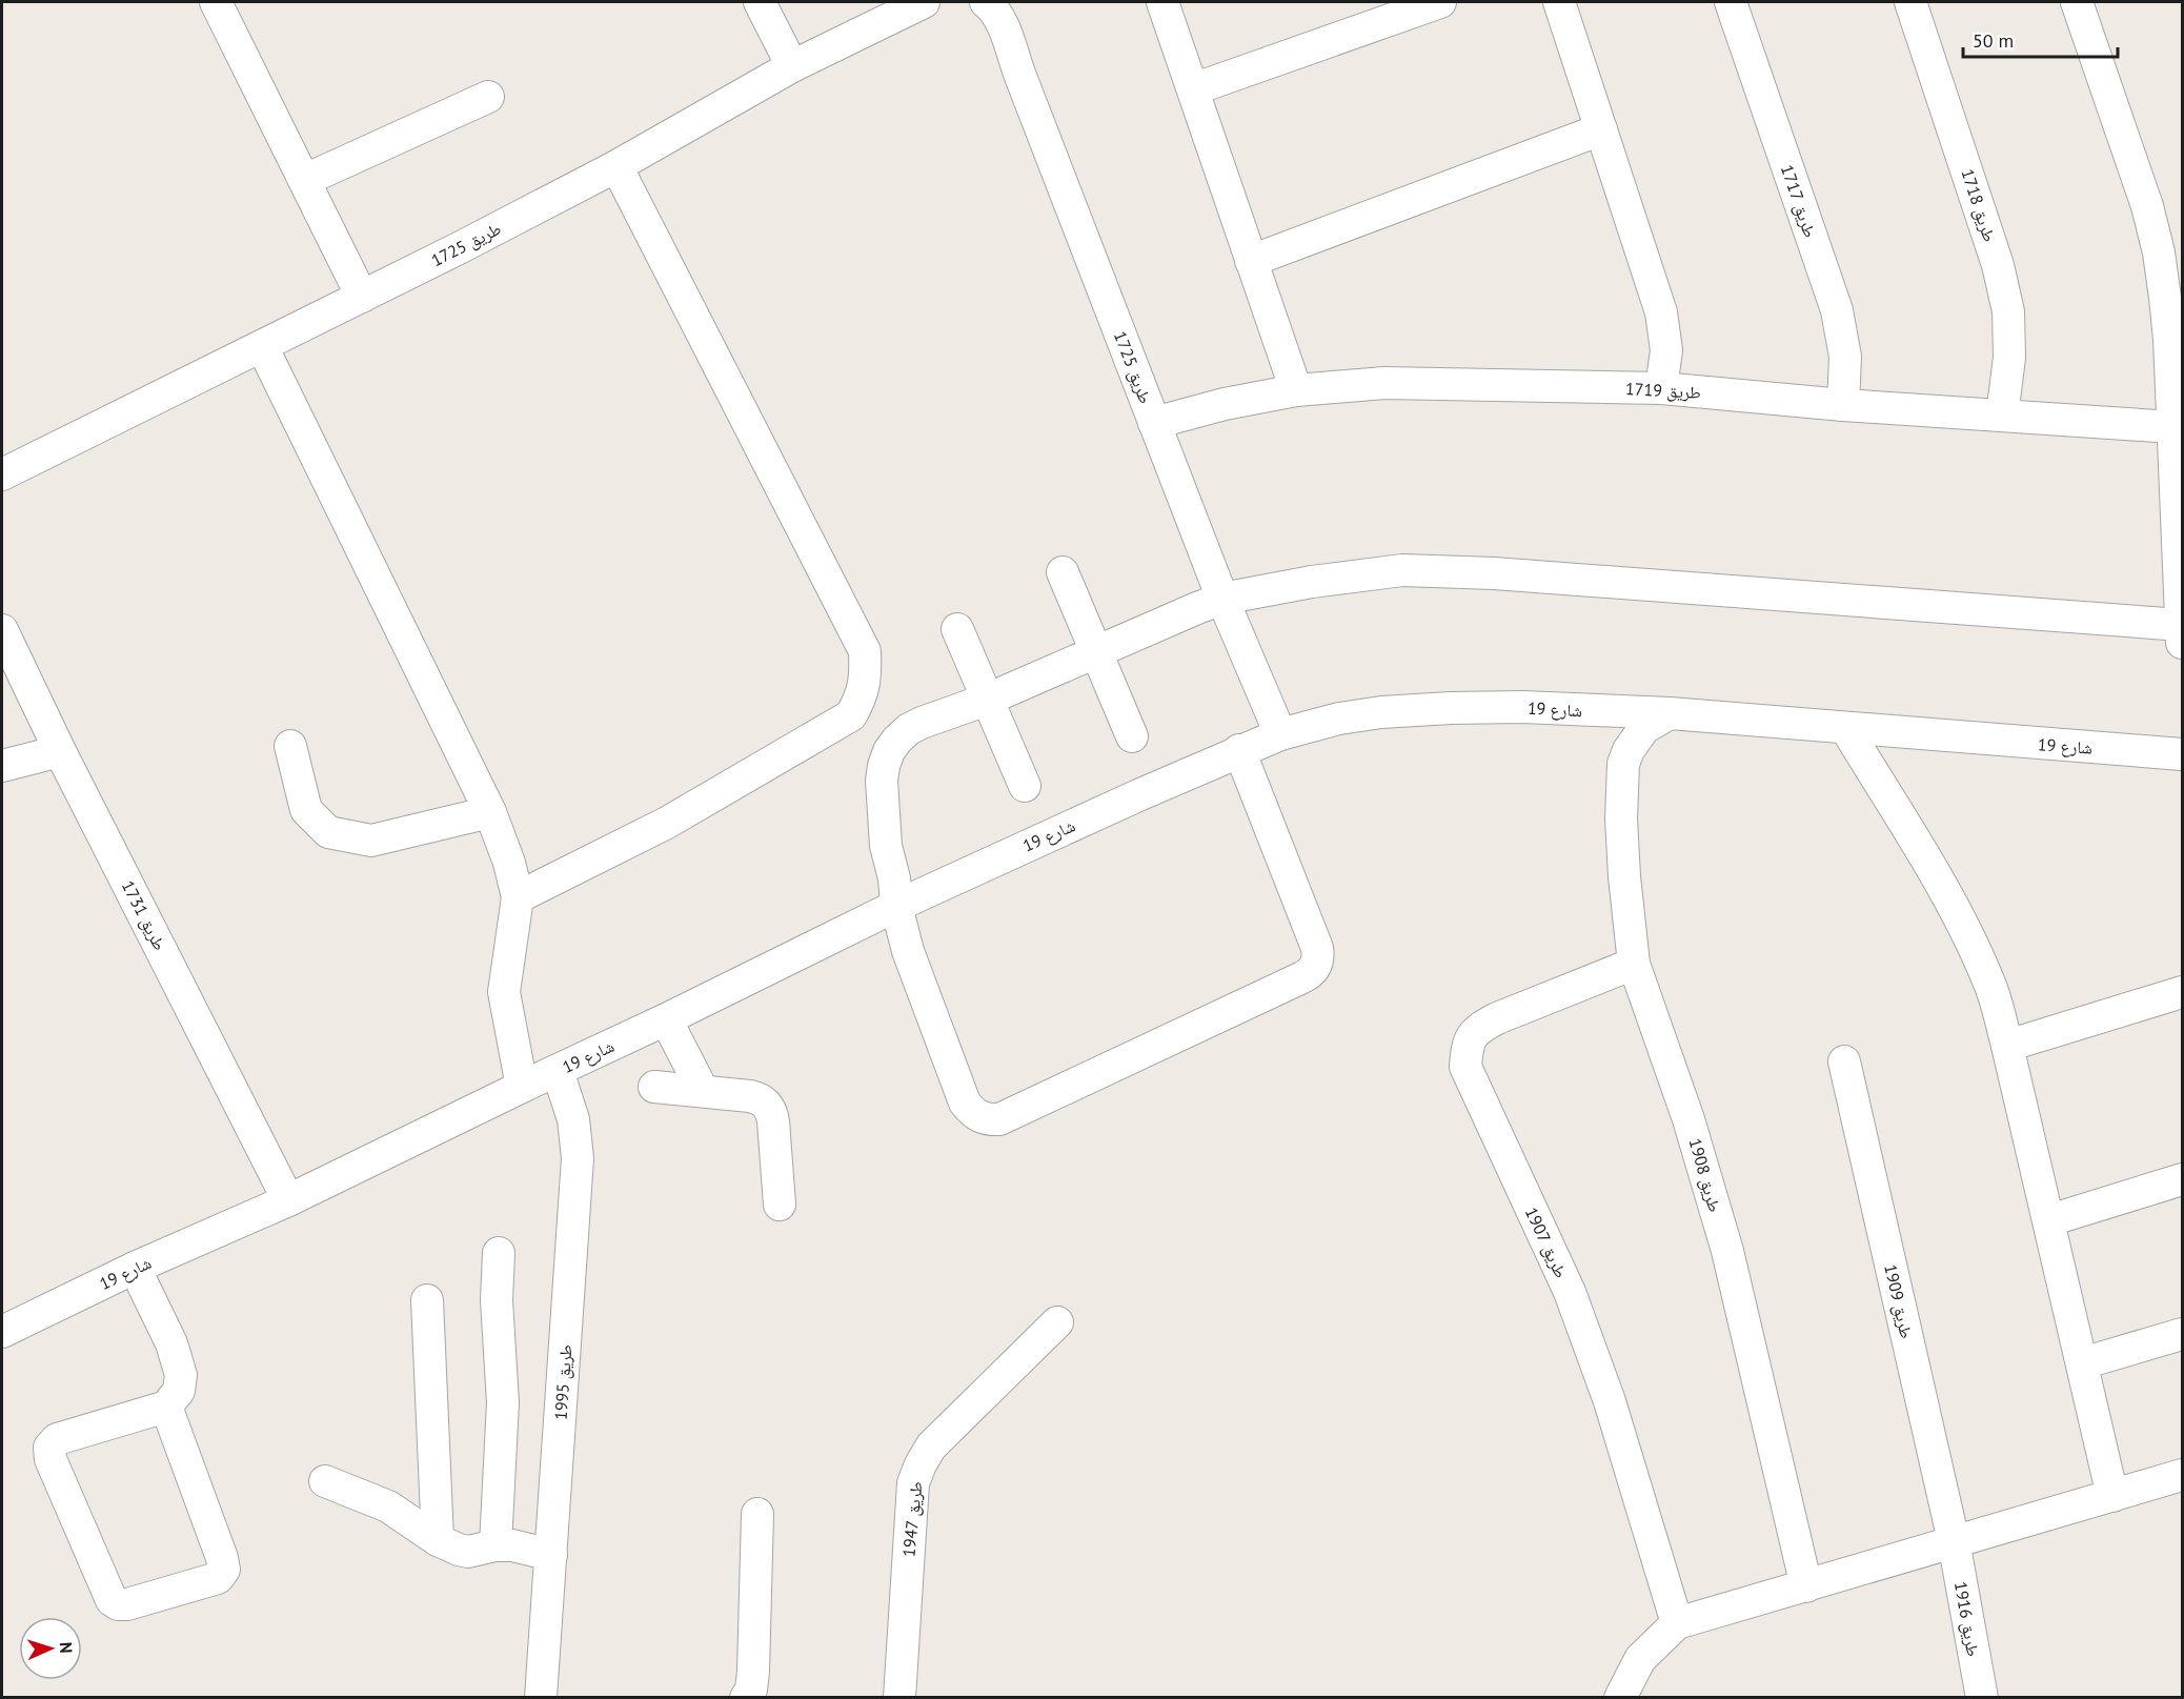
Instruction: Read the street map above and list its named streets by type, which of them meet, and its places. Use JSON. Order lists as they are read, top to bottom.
{
  "streets": {
    "street": [
      "طريق 1717",
      "طريق 1718",
      "طريق 1725",
      "طريق 1719",
      "شارع 19",
      "طريق 1731",
      "طريق 1908",
      "طريق 1907",
      "طريق 1909",
      "طريق 1995",
      "طريق 1947",
      "طريق 1916"
    ]
  },
  "crossings": [
    ["طريق 1717", "طريق 1719"],
    ["طريق 1718", "طريق 1719"],
    ["طريق 1725", "طريق 1719"],
    ["طريق 1725", "شارع 19"],
    ["شارع 19", "طريق 1731"],
    ["شارع 19", "طريق 1908"],
    ["شارع 19", "طريق 1995"],
    ["طريق 1908", "طريق 1907"],
    ["طريق 1909", "طريق 1916"]
  ],
  "scale_bar": "50 m",
  "north": "right"
}
